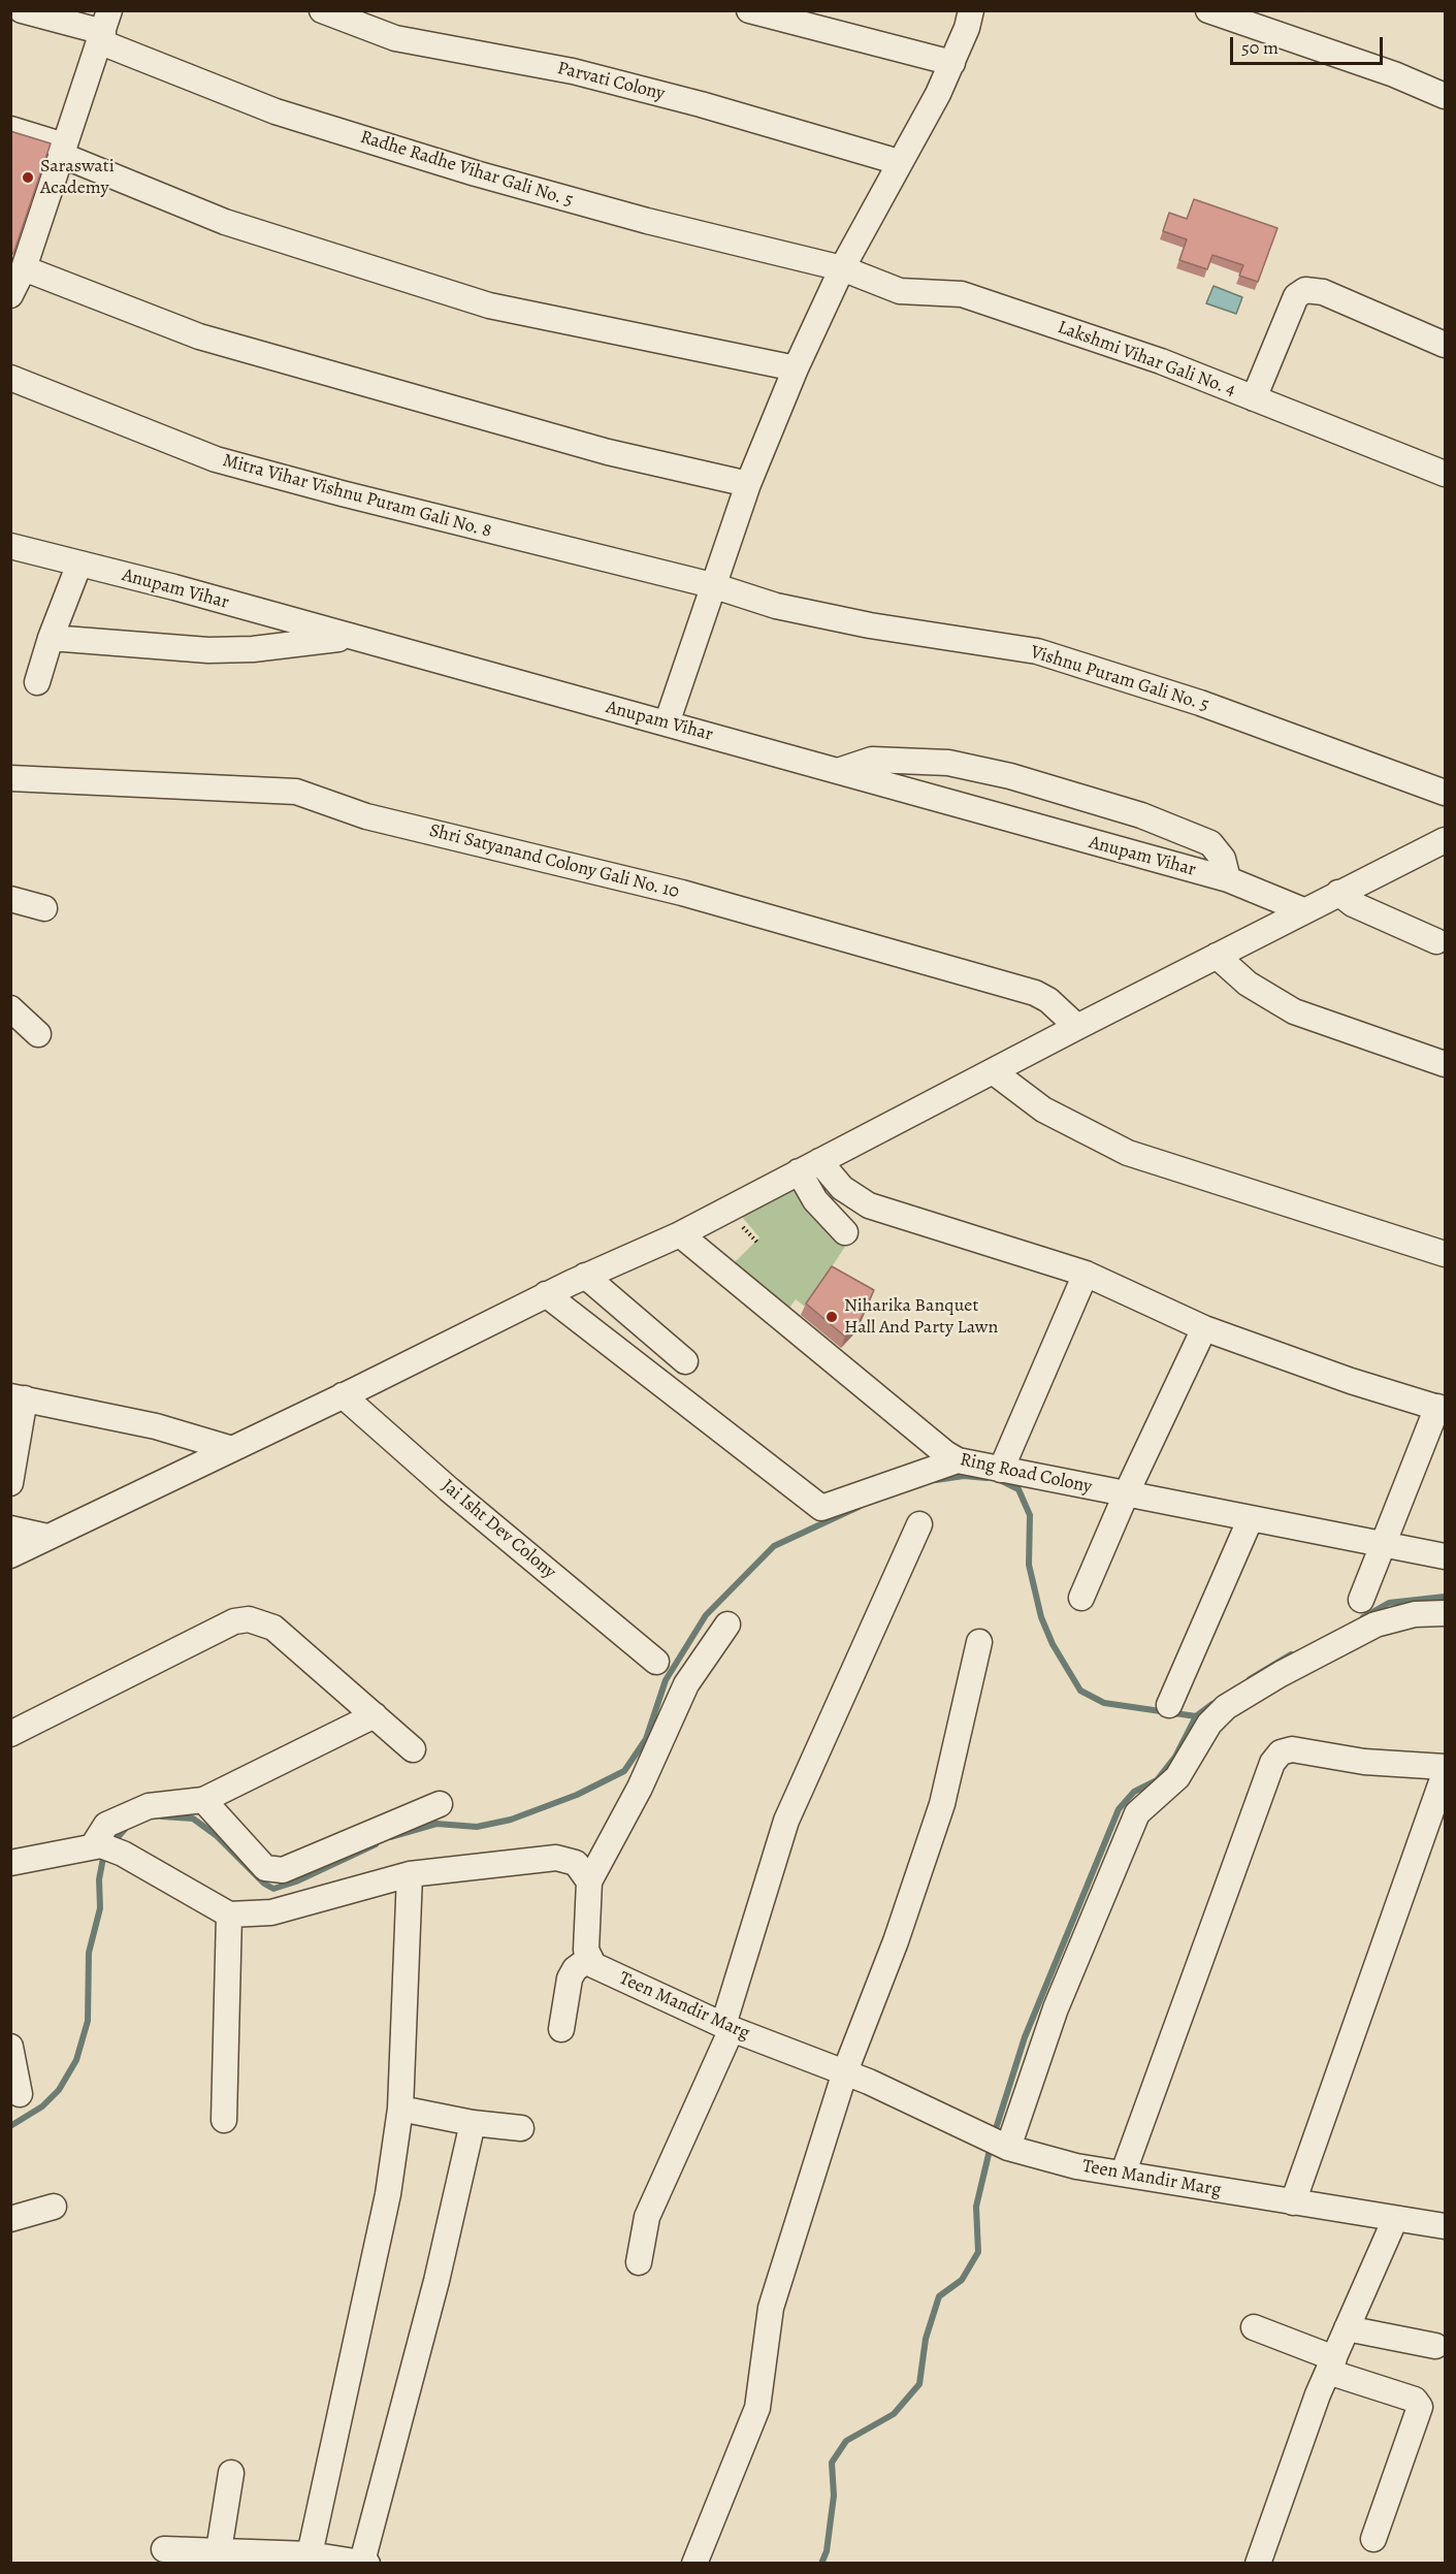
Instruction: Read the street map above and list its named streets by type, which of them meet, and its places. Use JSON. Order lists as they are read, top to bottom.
{
  "streets": {
    "street": [
      "Parvati Colony",
      "Radhe Radhe Vihar Gali No. 5",
      "Lakshmi Vihar Gali No. 4",
      "Mitra Vihar Vishnu Puram Gali No. 8",
      "Anupam Vihar",
      "Vishnu Puram Gali No. 5",
      "Shri Satyanand Colony Gali No. 10",
      "Ring Road Colony",
      "Jai Isht Dev Colony",
      "Teen Mandir Marg"
    ]
  },
  "crossings": [
    ["Radhe Radhe Vihar Gali No. 5", "Lakshmi Vihar Gali No. 4"],
    ["Mitra Vihar Vishnu Puram Gali No. 8", "Vishnu Puram Gali No. 5"]
  ],
  "places": ["Saraswati Academy", "Niharika Banquet Hall And Party Lawn"],
  "scale_bar": "50 m"
}
